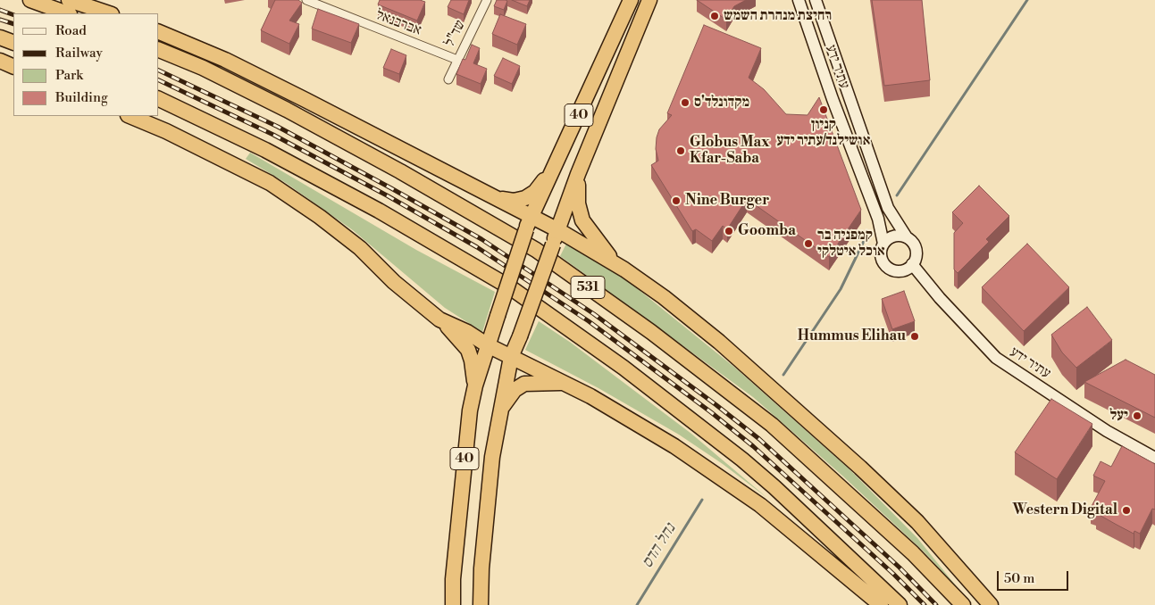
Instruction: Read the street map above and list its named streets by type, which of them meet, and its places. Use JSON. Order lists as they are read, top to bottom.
{
  "streets": {
    "highway": ["40", "531"],
    "street": ["אברבנאל", "שד\"ל", "עתיר ידע"]
  },
  "crossings": [
    ["אברבנאל", "שד\"ל"]
  ],
  "water": ["נחל הדס"],
  "places": [
    "רחיצת מנהרת השמש",
    "מקדונלד'ס",
    "קניון אושילנד/עתיר ידע",
    "Globus Max Kfar-Saba",
    "Nine Burger",
    "Goomba",
    "קמפניה בר אוכל איטלקי",
    "Hummus Elihau",
    "יעל",
    "Western Digital"
  ],
  "legend": [
    "Road",
    "Railway",
    "Park",
    "Building"
  ],
  "scale_bar": "50 m"
}
